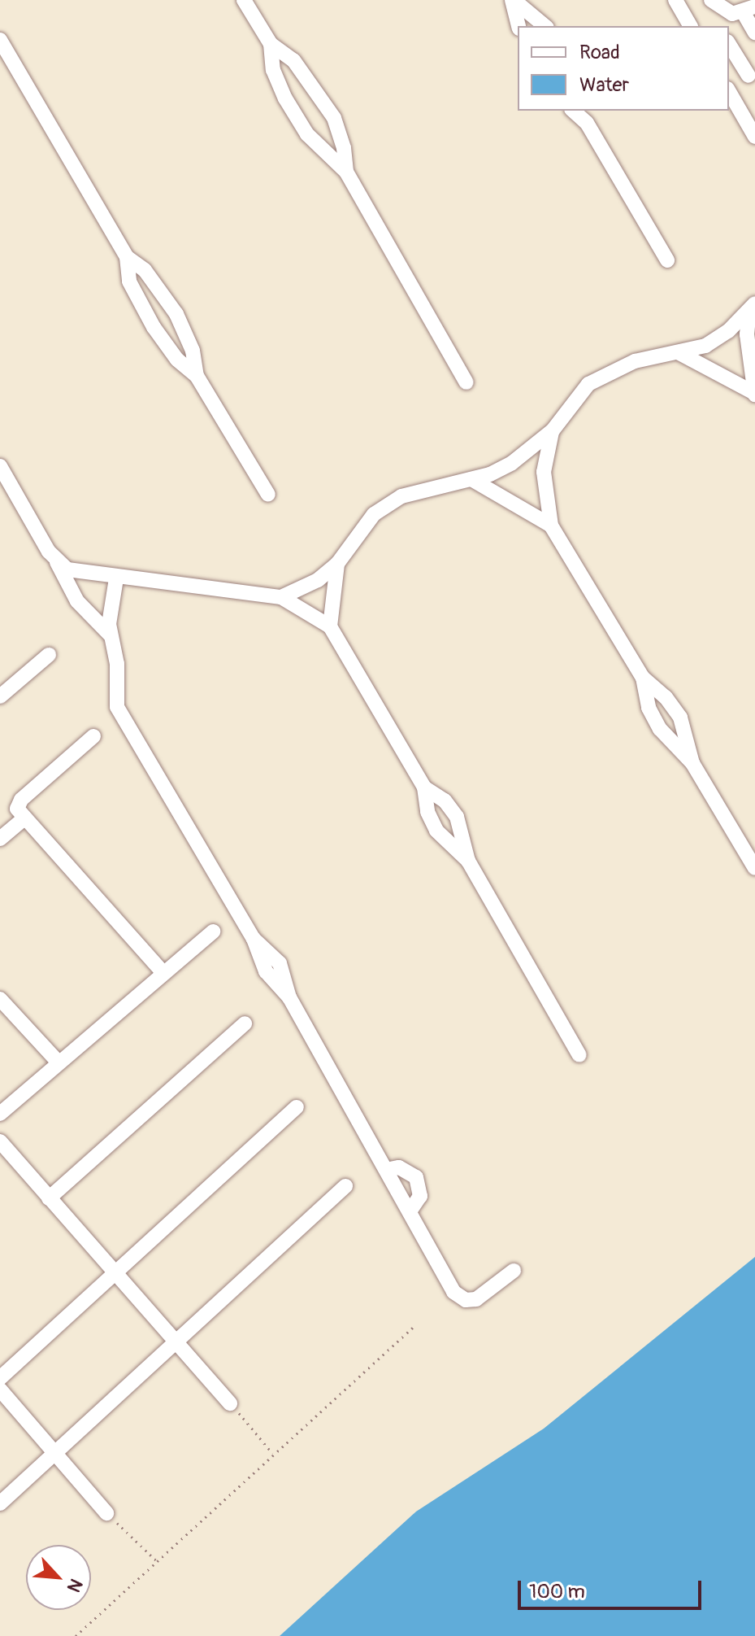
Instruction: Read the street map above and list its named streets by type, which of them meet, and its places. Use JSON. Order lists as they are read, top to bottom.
{
  "legend": ["Road", "Water"],
  "scale_bar": "100 m",
  "north": "bottom right"
}
